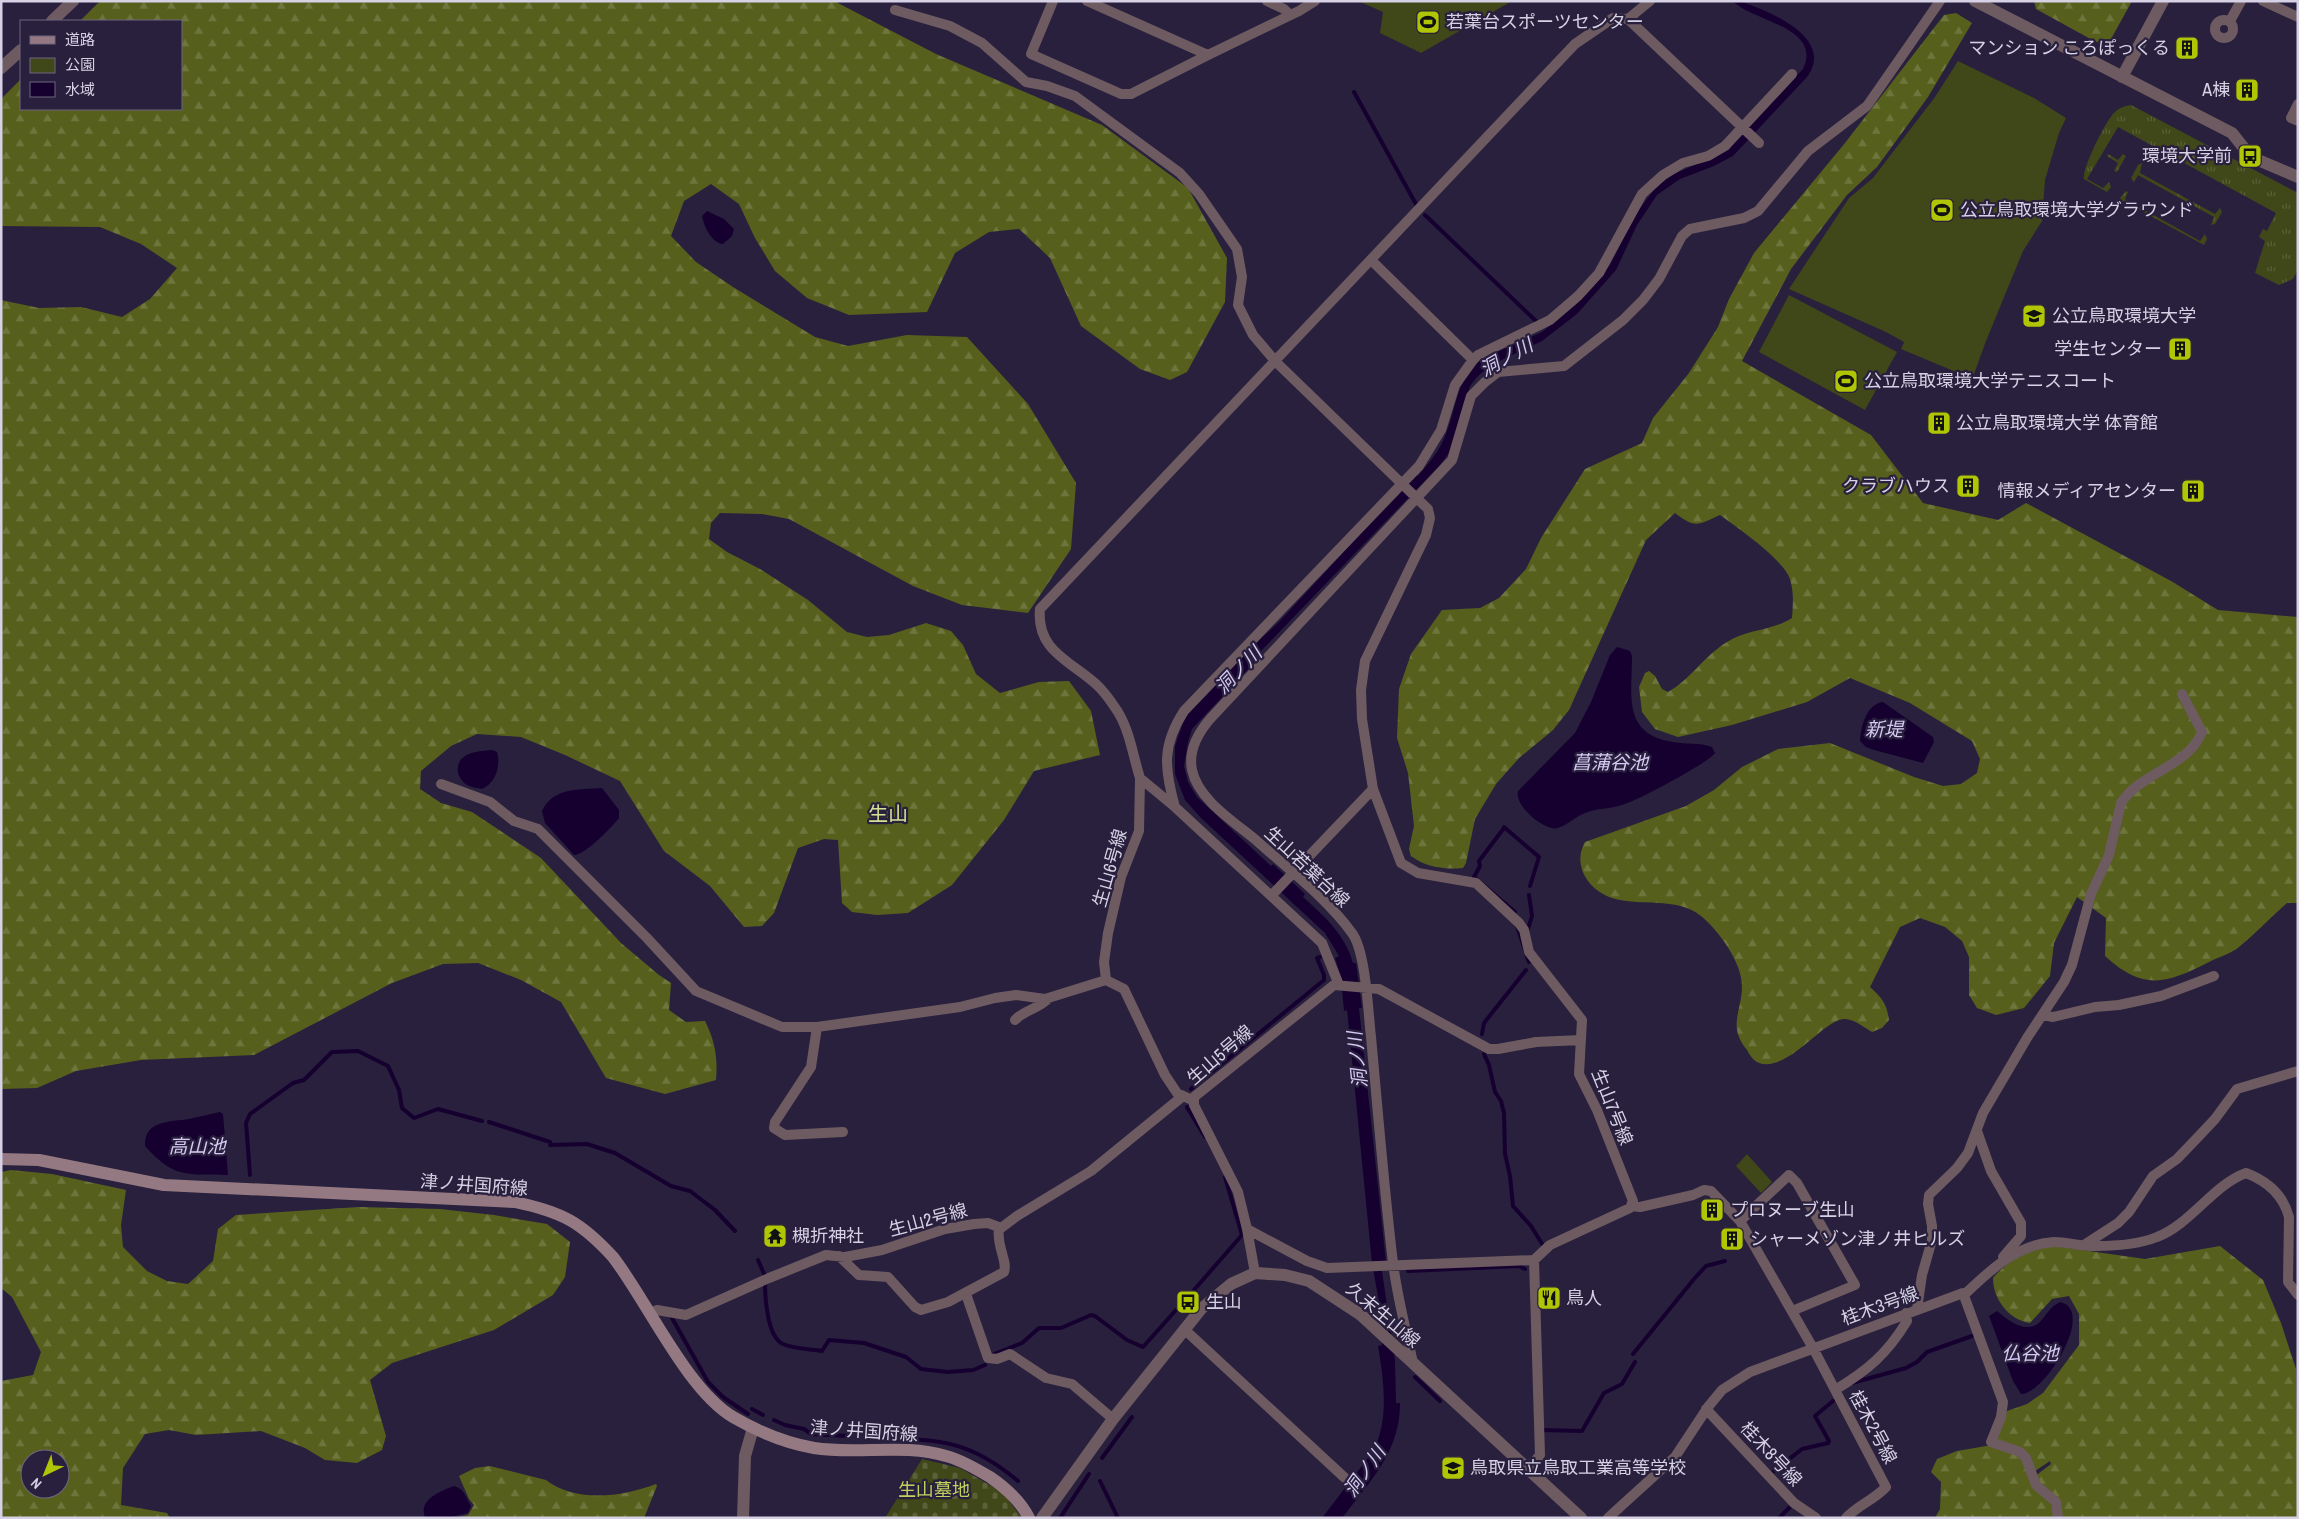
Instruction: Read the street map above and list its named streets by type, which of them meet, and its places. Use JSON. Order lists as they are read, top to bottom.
{
  "streets": {
    "main road": ["津ノ井国府線"],
    "street": [
      "生山若葉台線",
      "生山6号線",
      "生山5号線",
      "生山7号線",
      "生山2号線",
      "桂木3号線",
      "久末生山線",
      "桂木2号線",
      "桂木8号線"
    ]
  },
  "crossings": [
    ["生山若葉台線", "生山5号線"],
    ["生山若葉台線", "生山7号線"],
    ["生山若葉台線", "久末生山線"],
    ["生山6号線", "生山7号線"],
    ["生山5号線", "生山7号線"],
    ["生山5号線", "久末生山線"],
    ["生山7号線", "桂木2号線"],
    ["津ノ井国府線", "生山2号線"],
    ["桂木3号線", "桂木2号線"],
    ["桂木3号線", "桂木8号線"]
  ],
  "districts": ["生山"],
  "water": [
    "洞ノ川",
    "新堤",
    "菖蒲谷池",
    "高山池",
    "仏谷池"
  ],
  "parks": ["生山墓地"],
  "places": {
    "sports": ["若葉台スポーツセンター", "公立鳥取環境大学グラウンド", "公立鳥取環境大学テニスコート"],
    "building": [
      "マンション ころぽっくる",
      "A棟",
      "学生センター",
      "公立鳥取環境大学 体育館",
      "クラブハウス",
      "情報メディアセンター",
      "プロヌーブ生山",
      "シャーメゾン津ノ井ヒルズ"
    ],
    "bus stop": ["環境大学前", "生山"],
    "school or university": ["公立鳥取環境大学", "鳥取県立鳥取工業高等学校"],
    "temple": ["槻折神社"],
    "restaurant": ["鳥人"]
  },
  "legend": ["道路", "公園", "水域"],
  "north": "bottom left"
}
